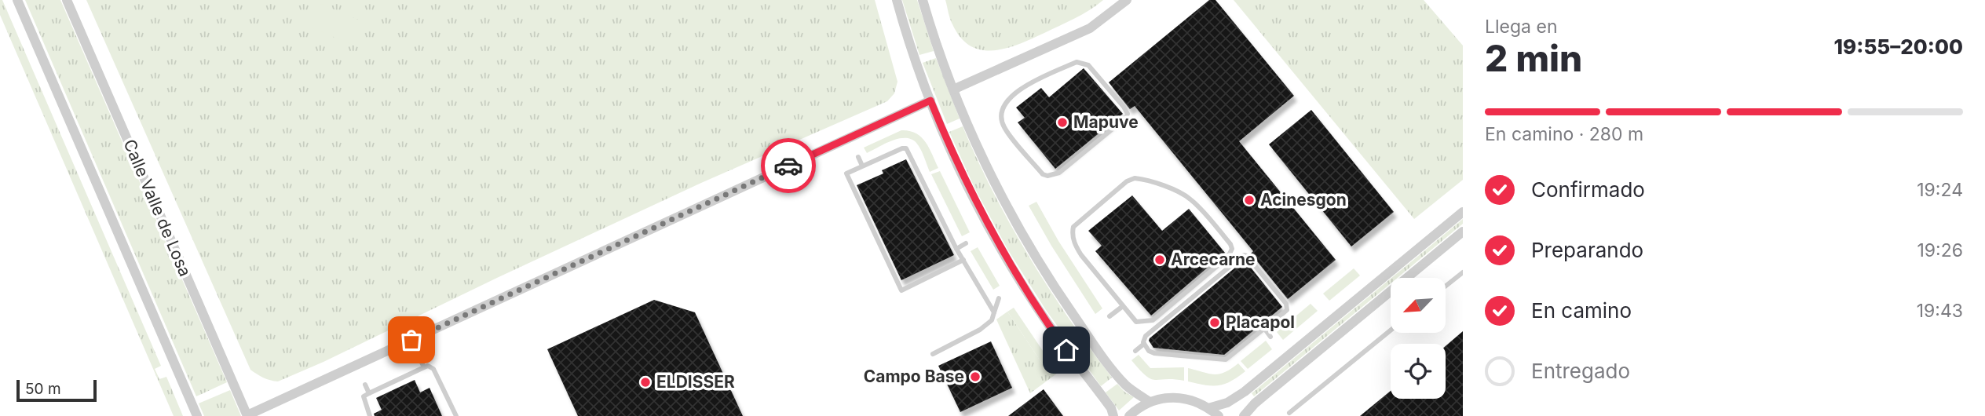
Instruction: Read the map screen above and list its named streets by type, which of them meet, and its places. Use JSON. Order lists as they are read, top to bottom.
{
  "streets": {
    "street": ["Calle Valle de Losa"]
  },
  "places": [
    "Mapuve",
    "Acinesgon",
    "Arcecarne",
    "Placapol",
    "Campo Base",
    "ELDISSER"
  ],
  "scale_bar": "50 m",
  "north": "bottom left",
  "page": {
    "heading": ["2 min", "Llega en", "19:55–20:00"],
    "bar": "En camino · 280 m",
    "list": [
      ["Confirmado", "19:24"],
      ["Preparando", "19:26"],
      ["En camino", "19:43"],
      "Entregado"
    ],
    "scale": "50 m"
  }
}
